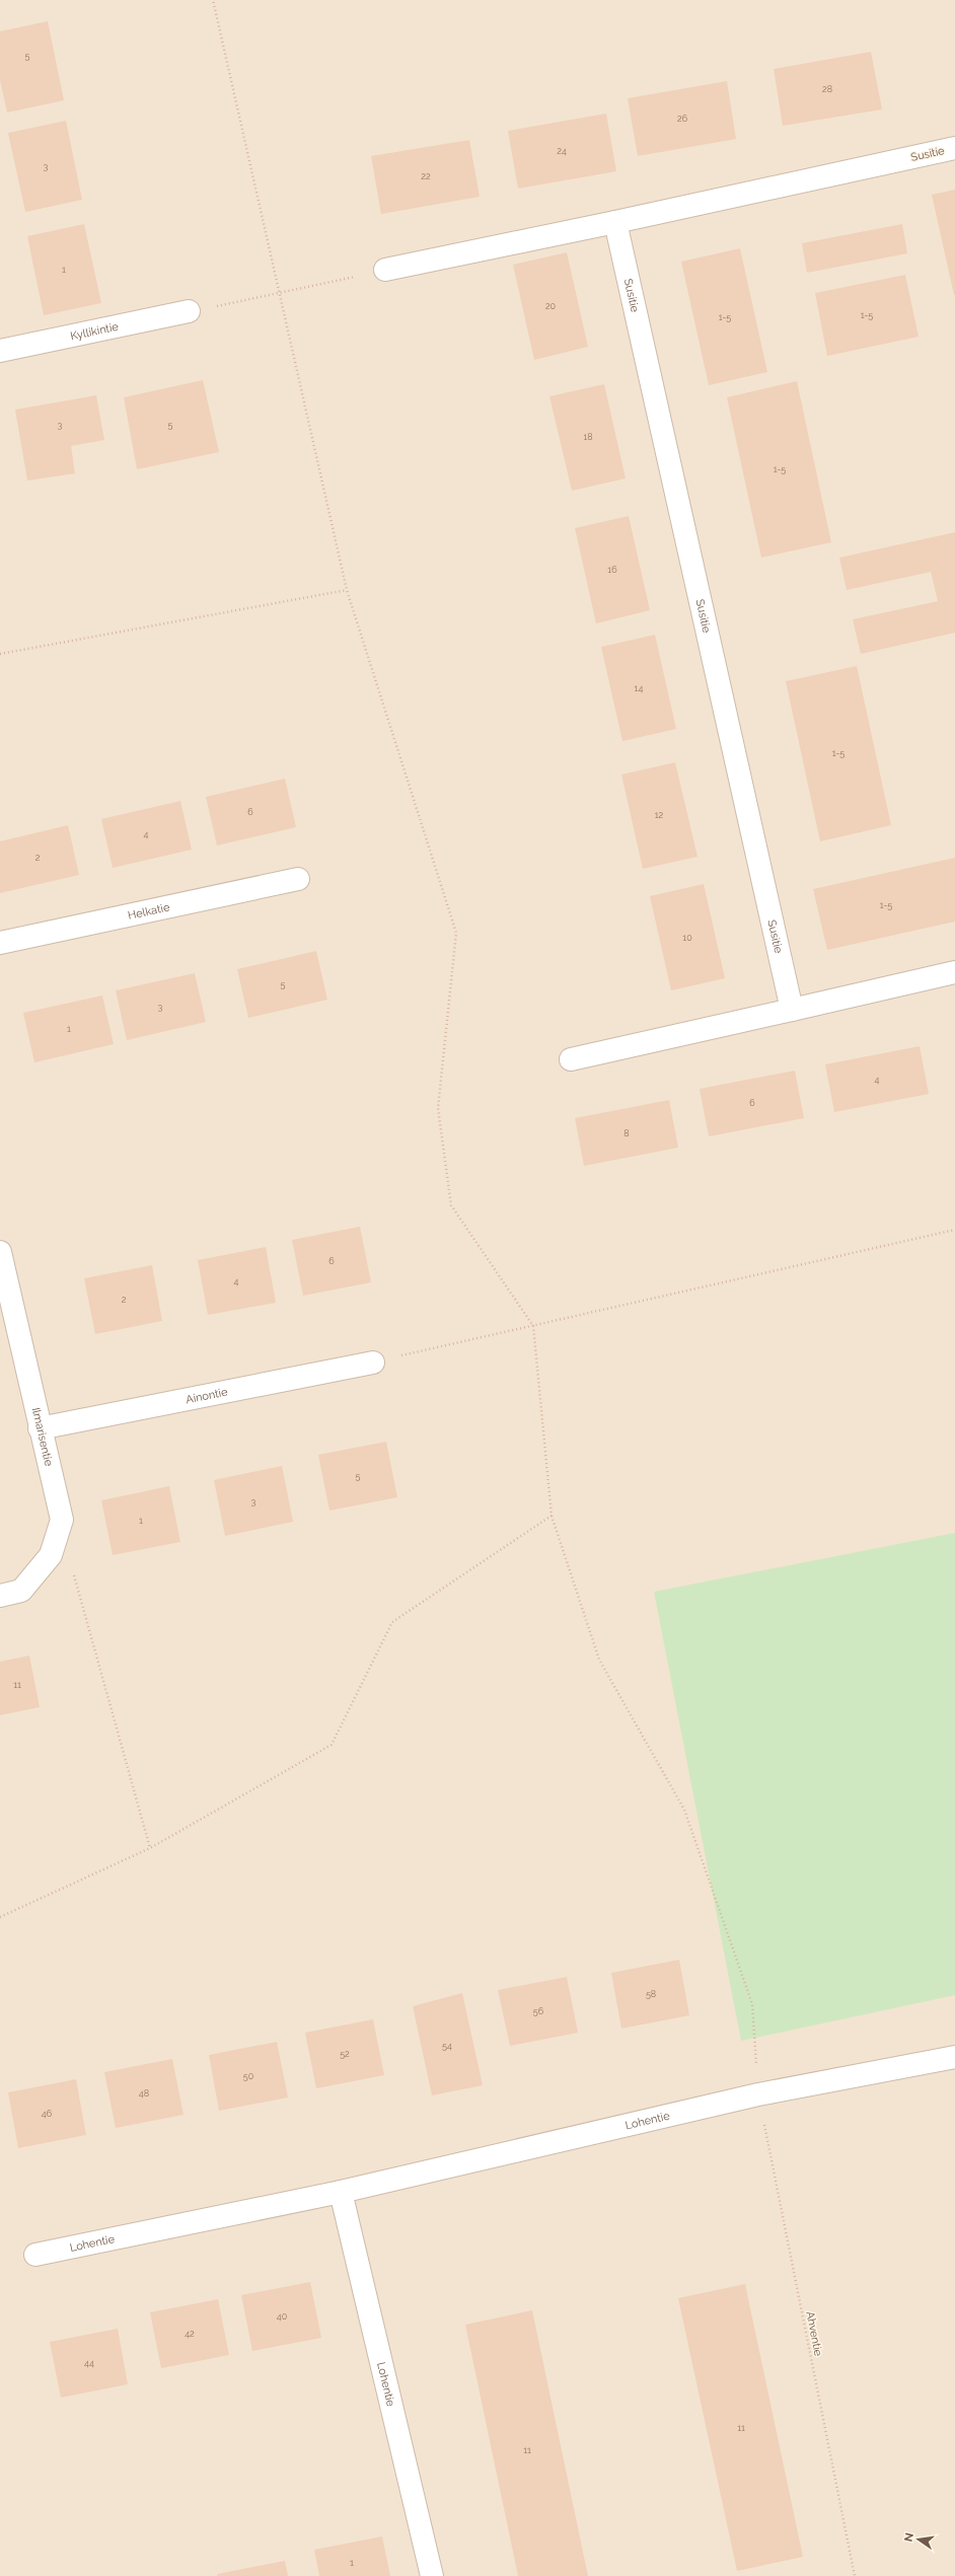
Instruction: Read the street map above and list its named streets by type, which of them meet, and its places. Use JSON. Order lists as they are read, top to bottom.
{
  "streets": {
    "street": [
      "Susitie",
      "Kyllikintie",
      "Helkatie",
      "Ainontie",
      "Ilmarisentie",
      "Lohentie"
    ],
    "path": ["Ahventie"]
  },
  "crossings": [
    ["Ainontie", "Ilmarisentie"],
    ["Lohentie", "Ahventie"]
  ],
  "house_numbers": [
    "5",
    "28",
    "26",
    "24",
    "3",
    "22",
    "1",
    "20",
    "1-5",
    "1-5",
    "3",
    "5",
    "18",
    "1-5",
    "16",
    "14",
    "1-5",
    "6",
    "12",
    "4",
    "2",
    "1-5",
    "10",
    "5",
    "3",
    "1",
    "4",
    "6",
    "8",
    "6",
    "4",
    "2",
    "5",
    "3",
    "1",
    "11",
    "58",
    "56",
    "54",
    "52",
    "50",
    "48",
    "46",
    "40",
    "42",
    "44",
    "11",
    "11",
    "1"
  ],
  "north": "left"
}
